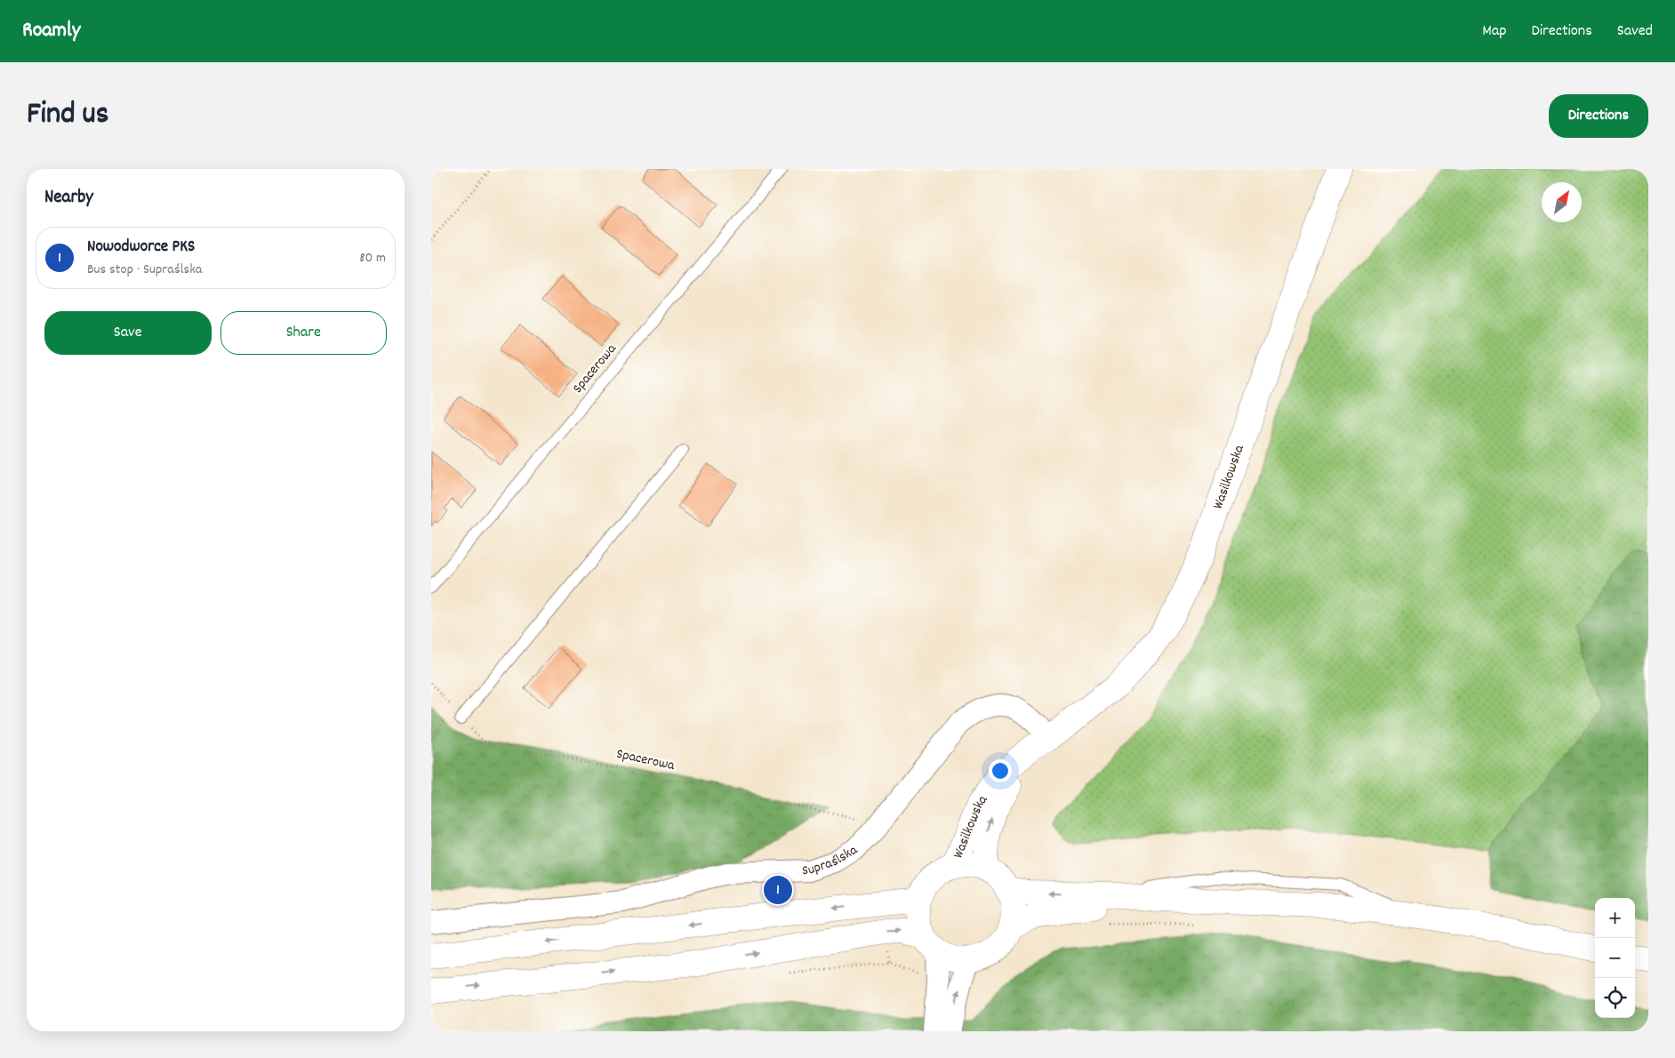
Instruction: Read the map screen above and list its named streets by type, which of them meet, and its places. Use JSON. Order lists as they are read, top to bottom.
{
  "streets": {
    "main road": ["Wasilkowska"],
    "street": ["Supraślska"],
    "lane": ["Spacerowa"]
  },
  "crossings": [
    ["Spacerowa", "Supraślska"],
    ["Wasilkowska", "Supraślska"]
  ],
  "north": "top right",
  "page": {
    "header": "Roamly",
    "nav": ["Map", "Directions", "Saved"],
    "title": "Find us",
    "buttons": [
      "Directions",
      ["Save", "Share"]
    ],
    "heading": "Nearby",
    "list": [
      {
        "mark": "1",
        "name": "Nowodworce PKS",
        "note": "Bus stop · Supraślska",
        "value": "80 m"
      }
    ],
    "pins": "1",
    "map_buttons": ["+", "−"]
  }
}
